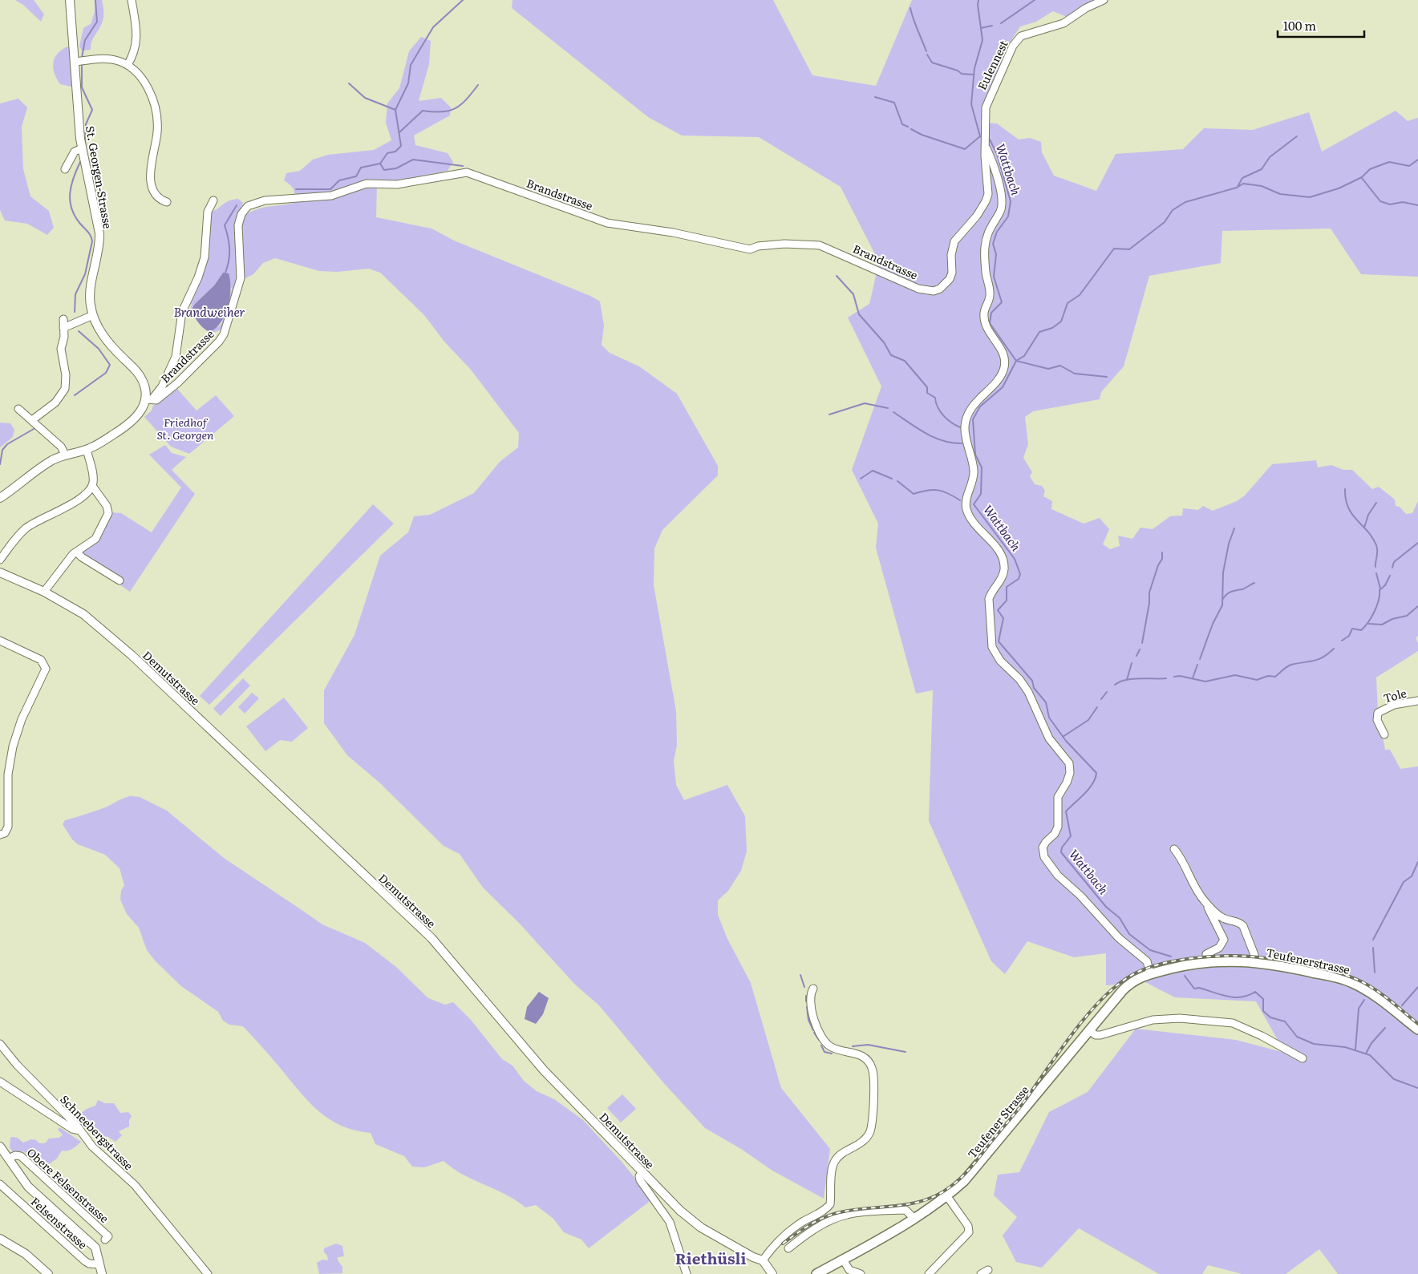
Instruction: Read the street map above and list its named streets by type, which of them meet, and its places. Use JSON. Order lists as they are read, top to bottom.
{
  "streets": {
    "main road": ["Teufenerstrasse", "Teufener Strasse"],
    "street": [
      "Eulennest",
      "St. Georgen-Strasse",
      "Brandstrasse",
      "Demutstrasse",
      "Tole",
      "Schneebergstrasse",
      "Obere Felsenstrasse",
      "Felsenstrasse"
    ]
  },
  "crossings": [
    ["Eulennest", "Brandstrasse"],
    ["St. Georgen-Strasse", "Brandstrasse"],
    ["Teufenerstrasse", "Teufener Strasse"]
  ],
  "districts": ["Riethüsli"],
  "water": ["Wattbach", "Brandweiher"],
  "parks": ["Friedhof St. Georgen"],
  "scale_bar": "100 m"
}
